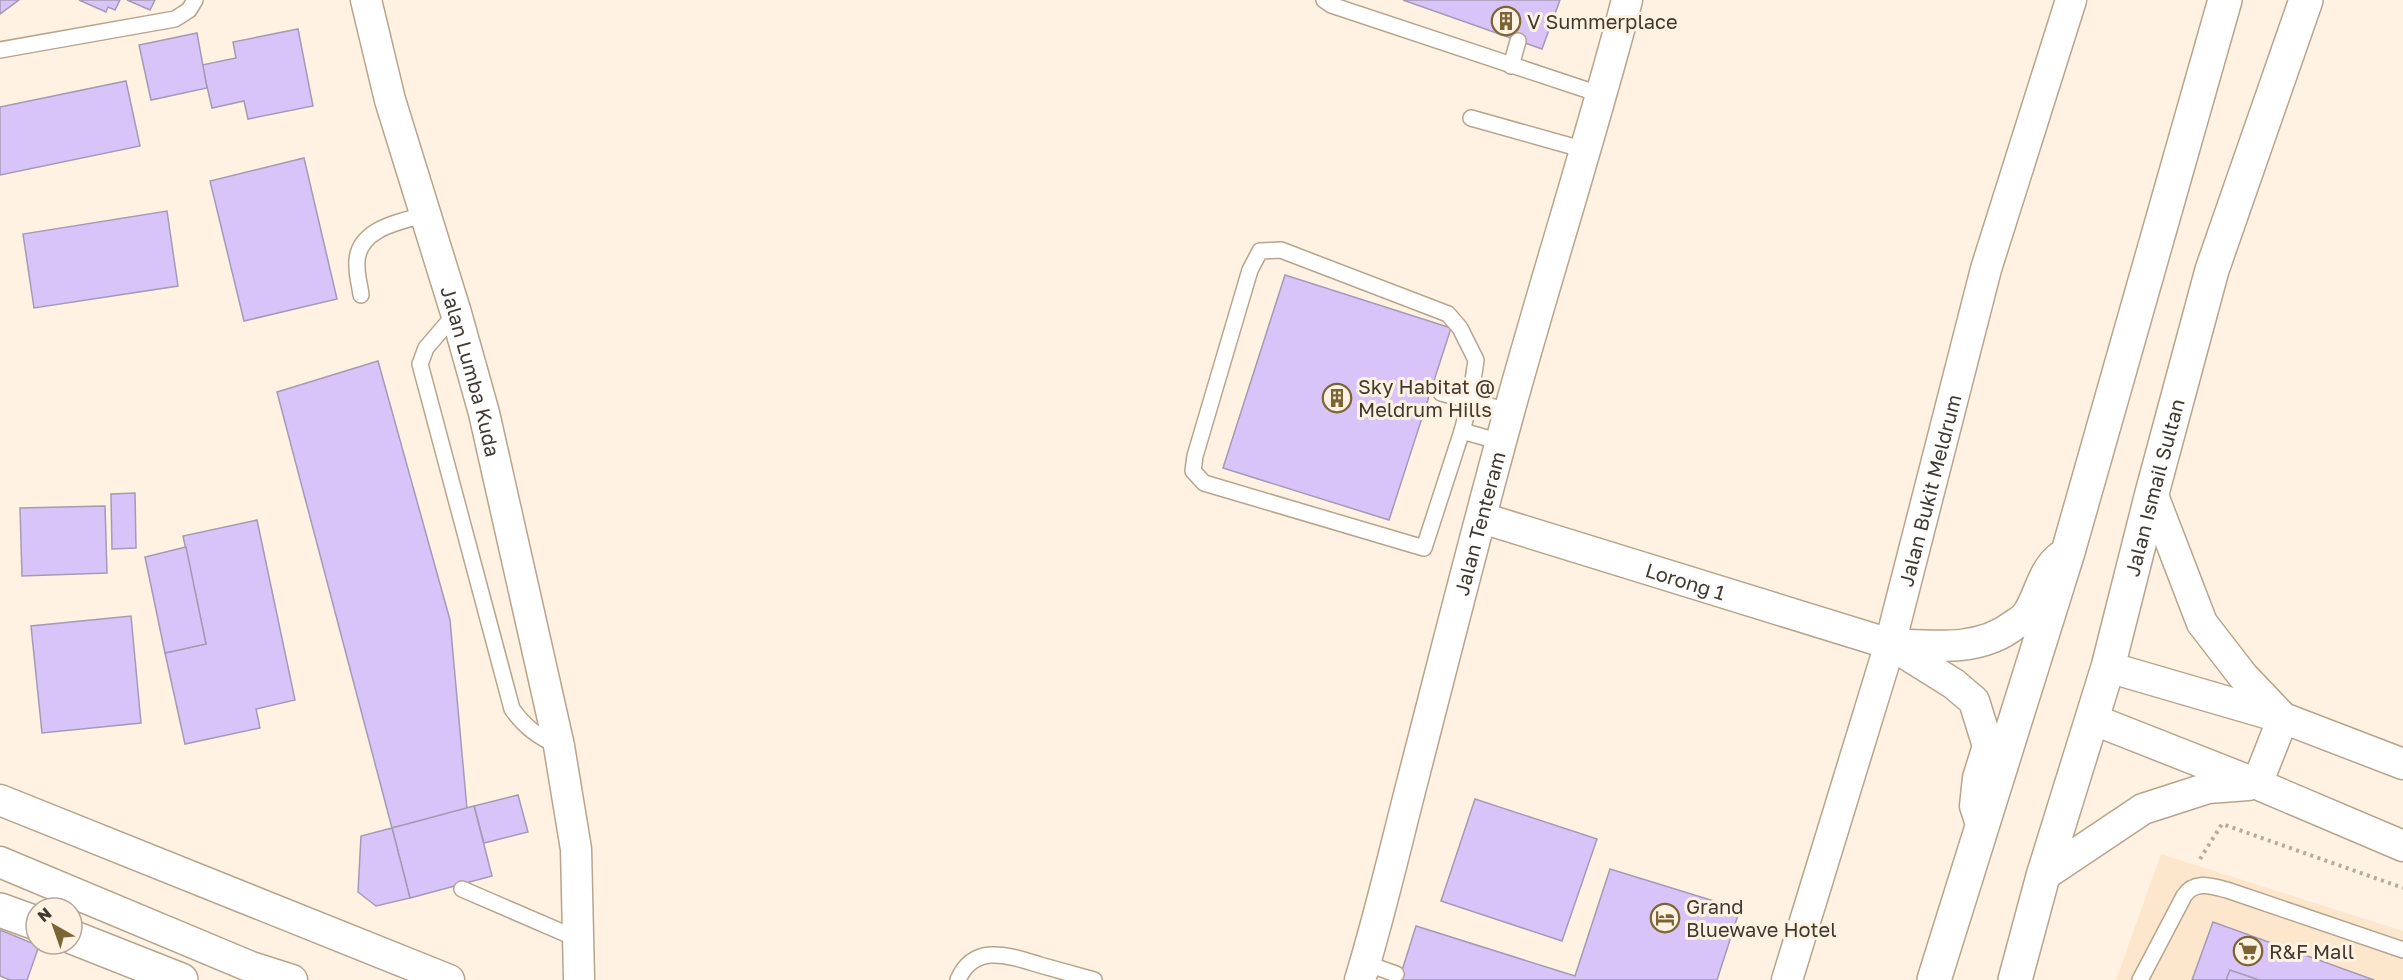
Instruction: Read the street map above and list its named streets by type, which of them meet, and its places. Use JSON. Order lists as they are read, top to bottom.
{
  "streets": {
    "main road": ["Jalan Ismail Sultan"],
    "street": [
      "Jalan Lumba Kuda",
      "Jalan Bukit Meldrum",
      "Jalan Tenteram",
      "Lorong 1"
    ]
  },
  "crossings": [
    ["Jalan Bukit Meldrum", "Lorong 1"],
    ["Jalan Tenteram", "Lorong 1"]
  ],
  "places": {
    "building": ["V Summerplace", "Sky Habitat @ Meldrum Hills"],
    "hotel": ["Grand Bluewave Hotel"],
    "supermarket": ["R&F Mall"]
  },
  "north": "top left"
}
